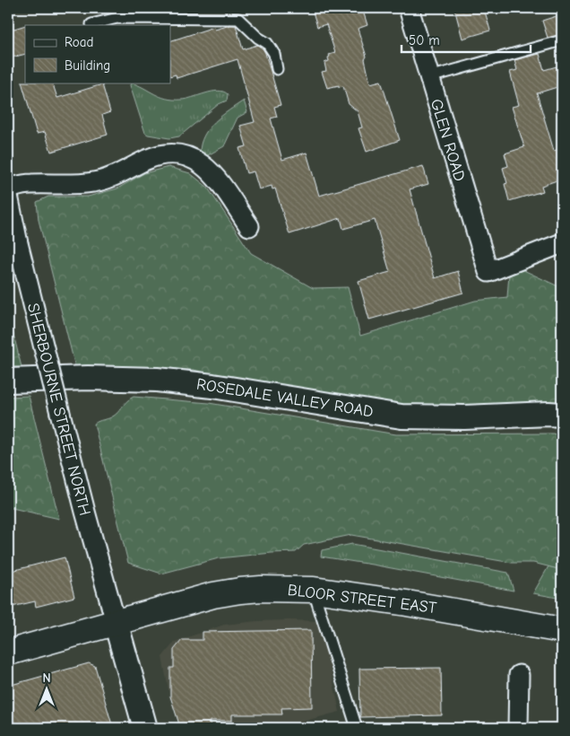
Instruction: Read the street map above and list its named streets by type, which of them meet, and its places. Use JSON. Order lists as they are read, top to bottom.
{
  "streets": {
    "main road": ["BLOOR STREET EAST"],
    "street": ["GLEN ROAD", "ROSEDALE VALLEY ROAD", "SHERBOURNE STREET NORTH"]
  },
  "crossings": [
    ["SHERBOURNE STREET NORTH", "BLOOR STREET EAST"]
  ],
  "legend": ["Road", "Building"],
  "scale_bar": "50 m",
  "north": "top"
}
